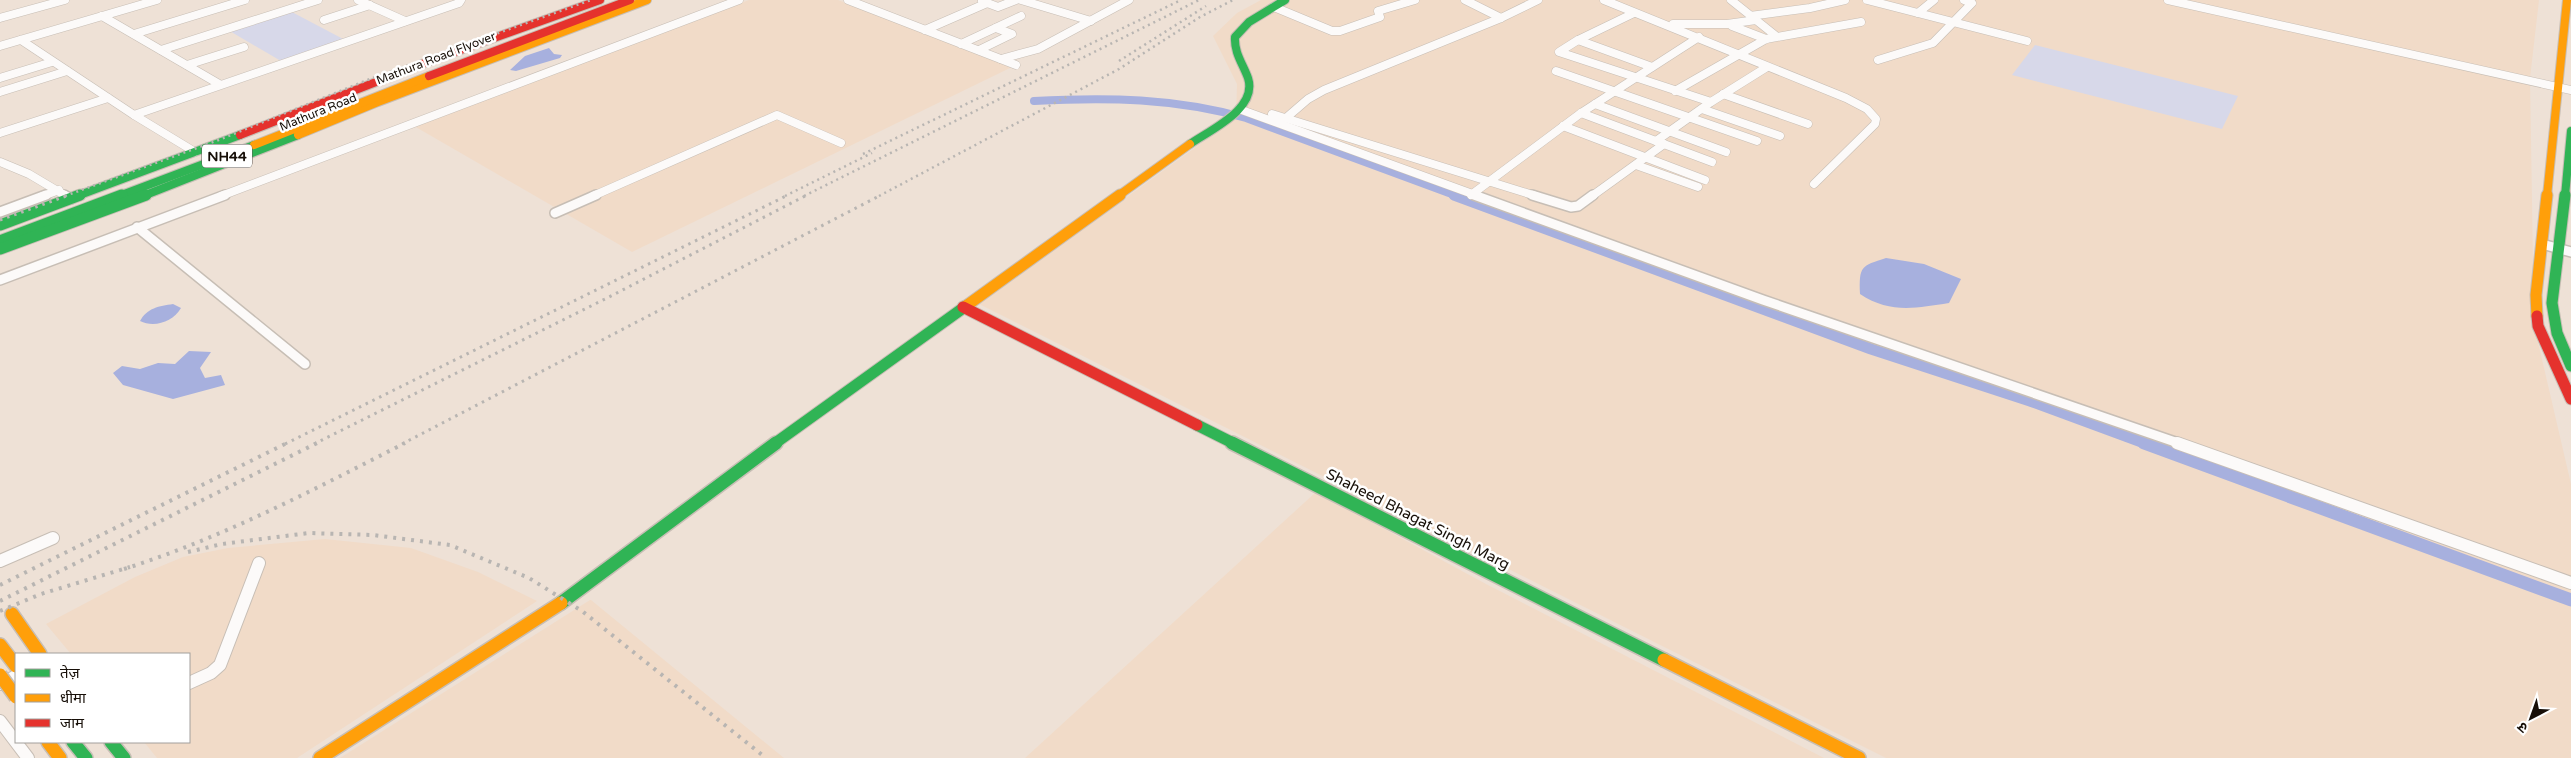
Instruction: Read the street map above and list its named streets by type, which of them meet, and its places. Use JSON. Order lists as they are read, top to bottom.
{
  "streets": {
    "main road": [
      "Mathura Road Flyover",
      "Mathura Road",
      "NH44",
      "Shaheed Bhagat Singh Marg"
    ]
  },
  "crossings": [
    ["Mathura Road Flyover", "NH44"]
  ],
  "legend": ["तेज़", "धीमा", "जाम"],
  "north": "bottom left"
}
